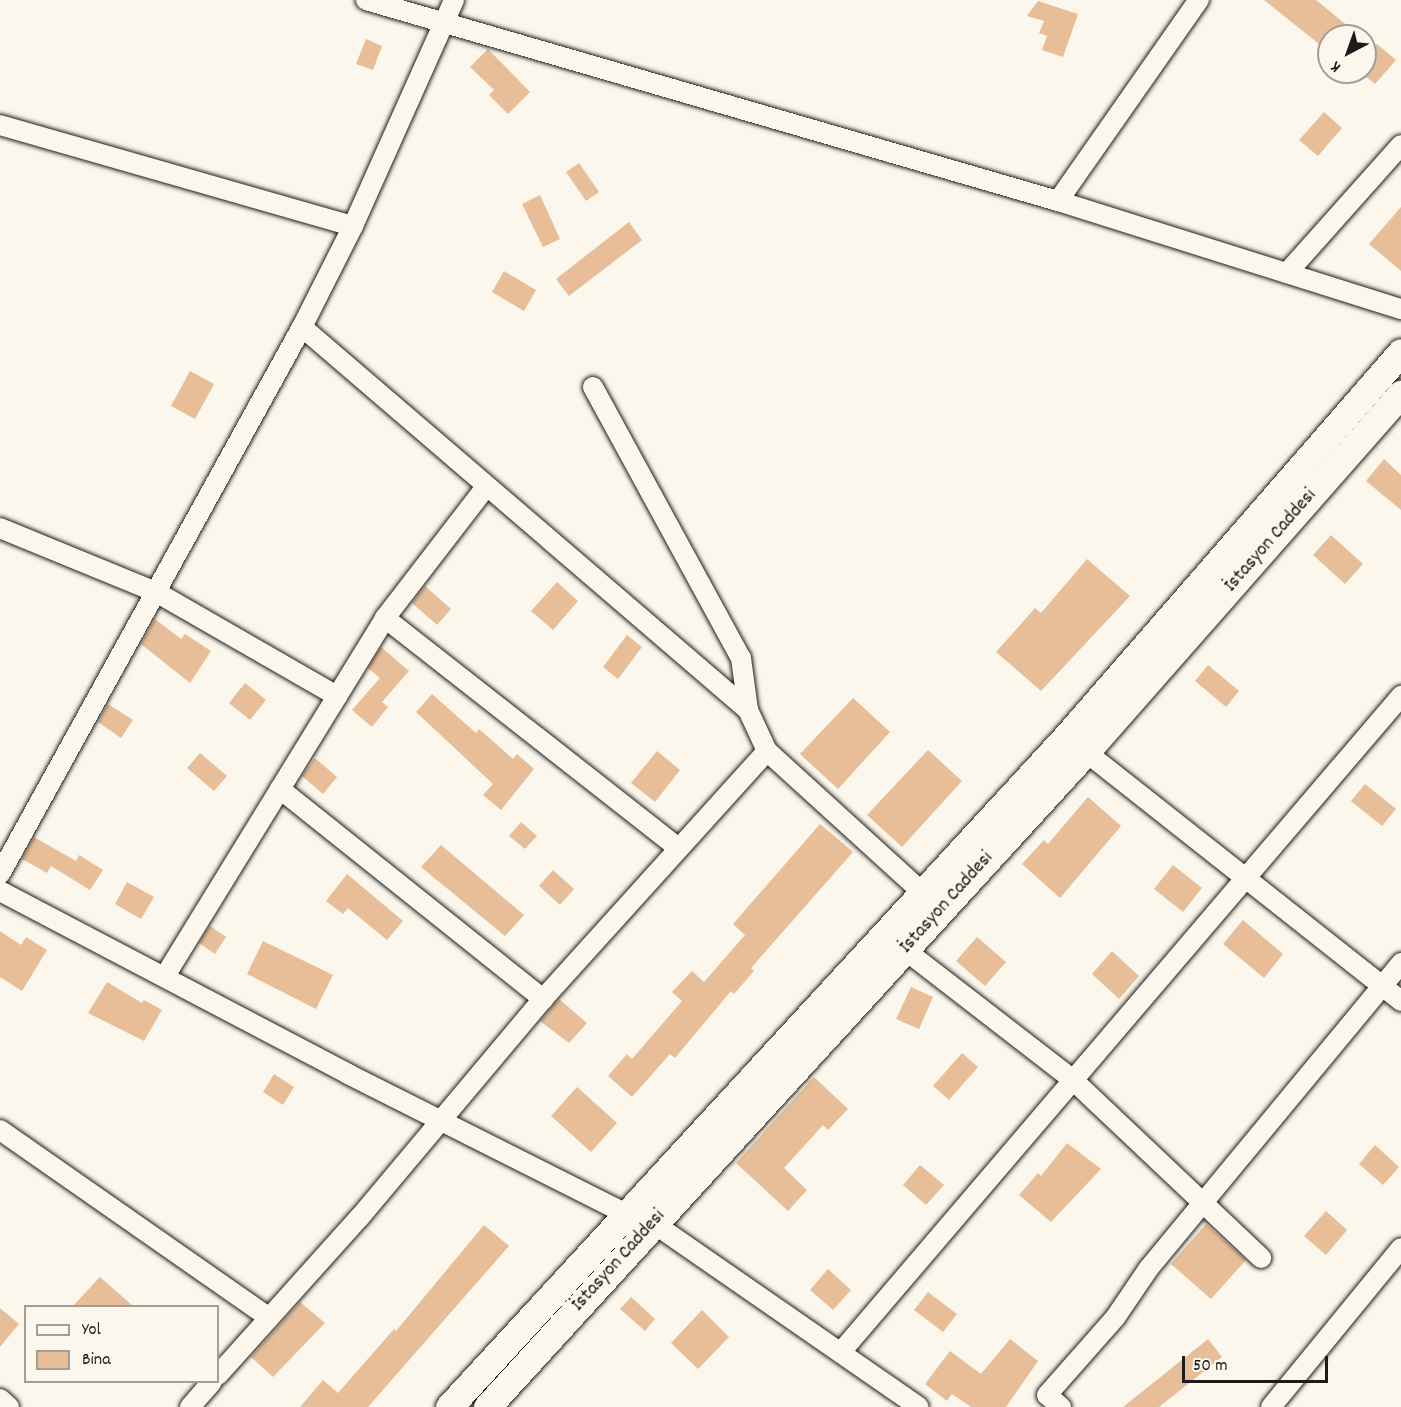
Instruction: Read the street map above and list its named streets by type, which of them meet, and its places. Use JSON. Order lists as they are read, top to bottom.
{
  "streets": {
    "main road": ["İstasyon Caddesi"]
  },
  "legend": ["Yol", "Bina"],
  "scale_bar": "50 m",
  "north": "bottom left"
}
